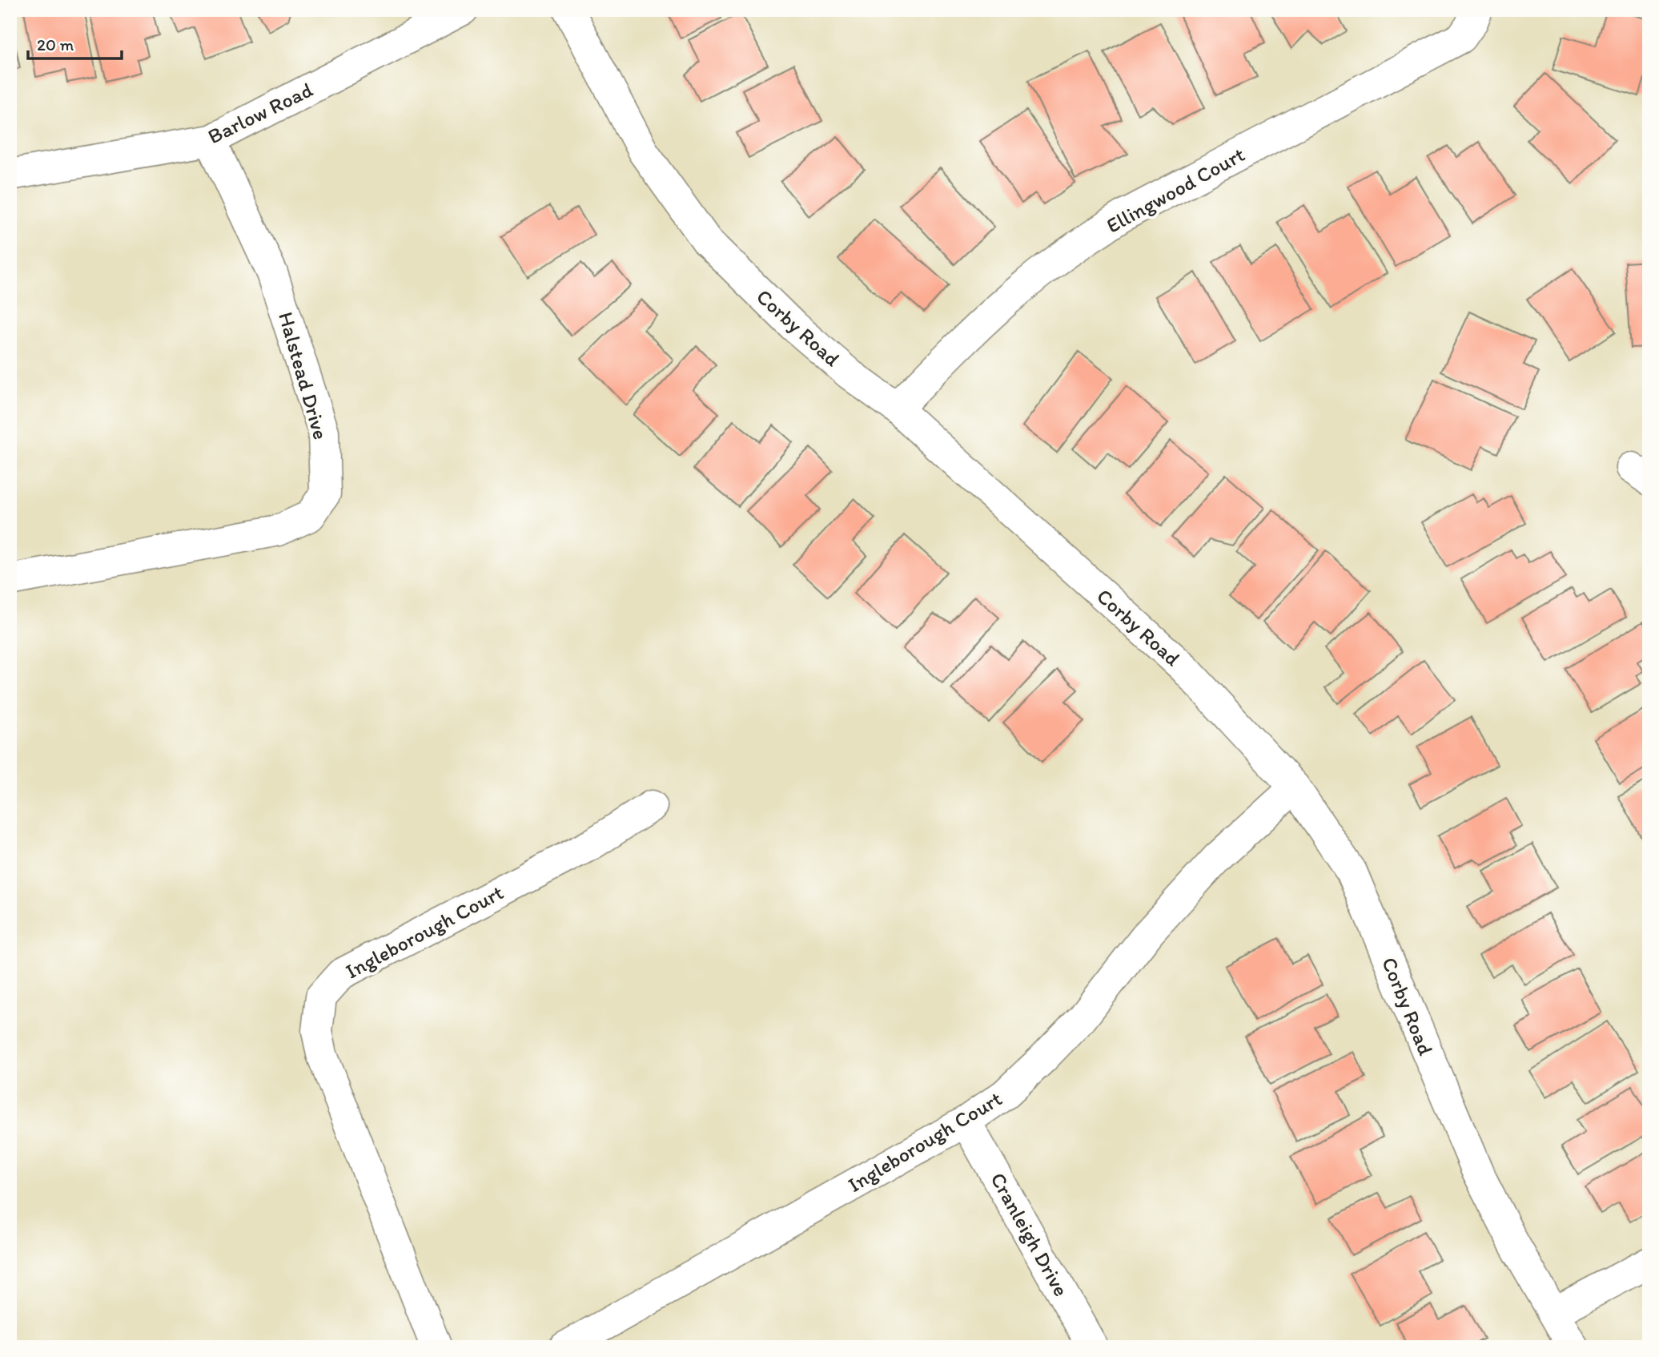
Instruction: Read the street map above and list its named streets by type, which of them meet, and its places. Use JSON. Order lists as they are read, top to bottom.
{
  "streets": {
    "street": [
      "Barlow Road",
      "Ellingwood Court",
      "Corby Road",
      "Halstead Drive",
      "Ingleborough Court",
      "Cranleigh Drive"
    ]
  },
  "crossings": [
    ["Barlow Road", "Halstead Drive"],
    ["Ellingwood Court", "Corby Road"],
    ["Corby Road", "Ingleborough Court"],
    ["Ingleborough Court", "Cranleigh Drive"]
  ],
  "scale_bar": "20 m"
}
